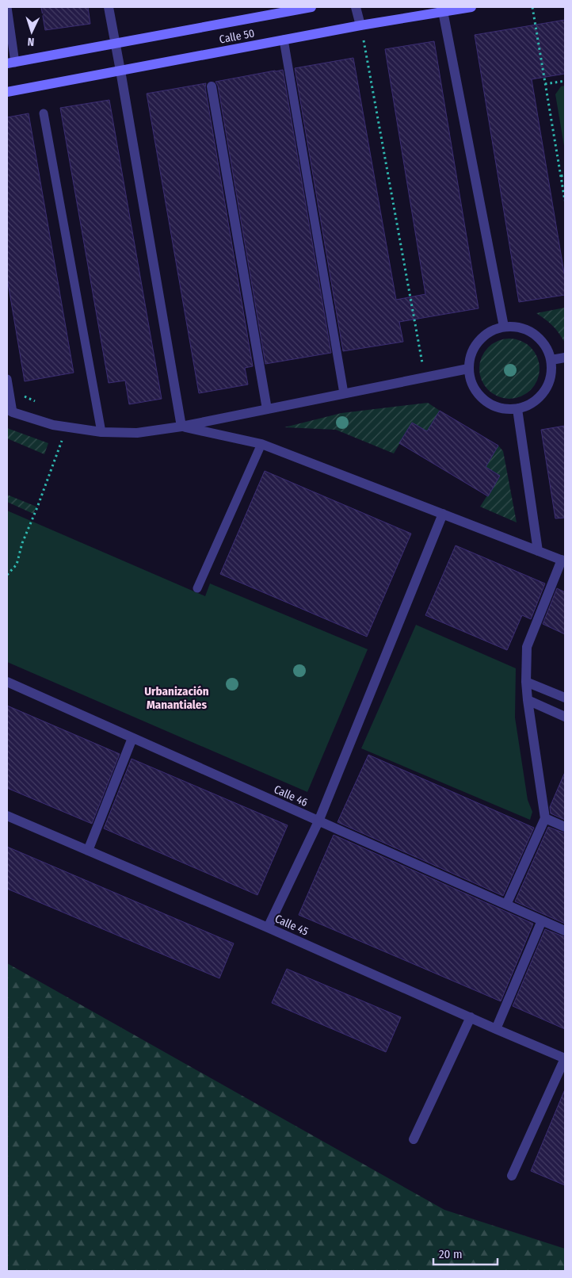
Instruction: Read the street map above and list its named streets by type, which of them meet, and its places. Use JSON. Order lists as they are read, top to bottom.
{
  "streets": {
    "main road": ["Calle 50"],
    "street": ["Calle 46", "Calle 45"]
  },
  "districts": ["Urbanización Manantiales"],
  "scale_bar": "20 m",
  "north": "bottom"
}
